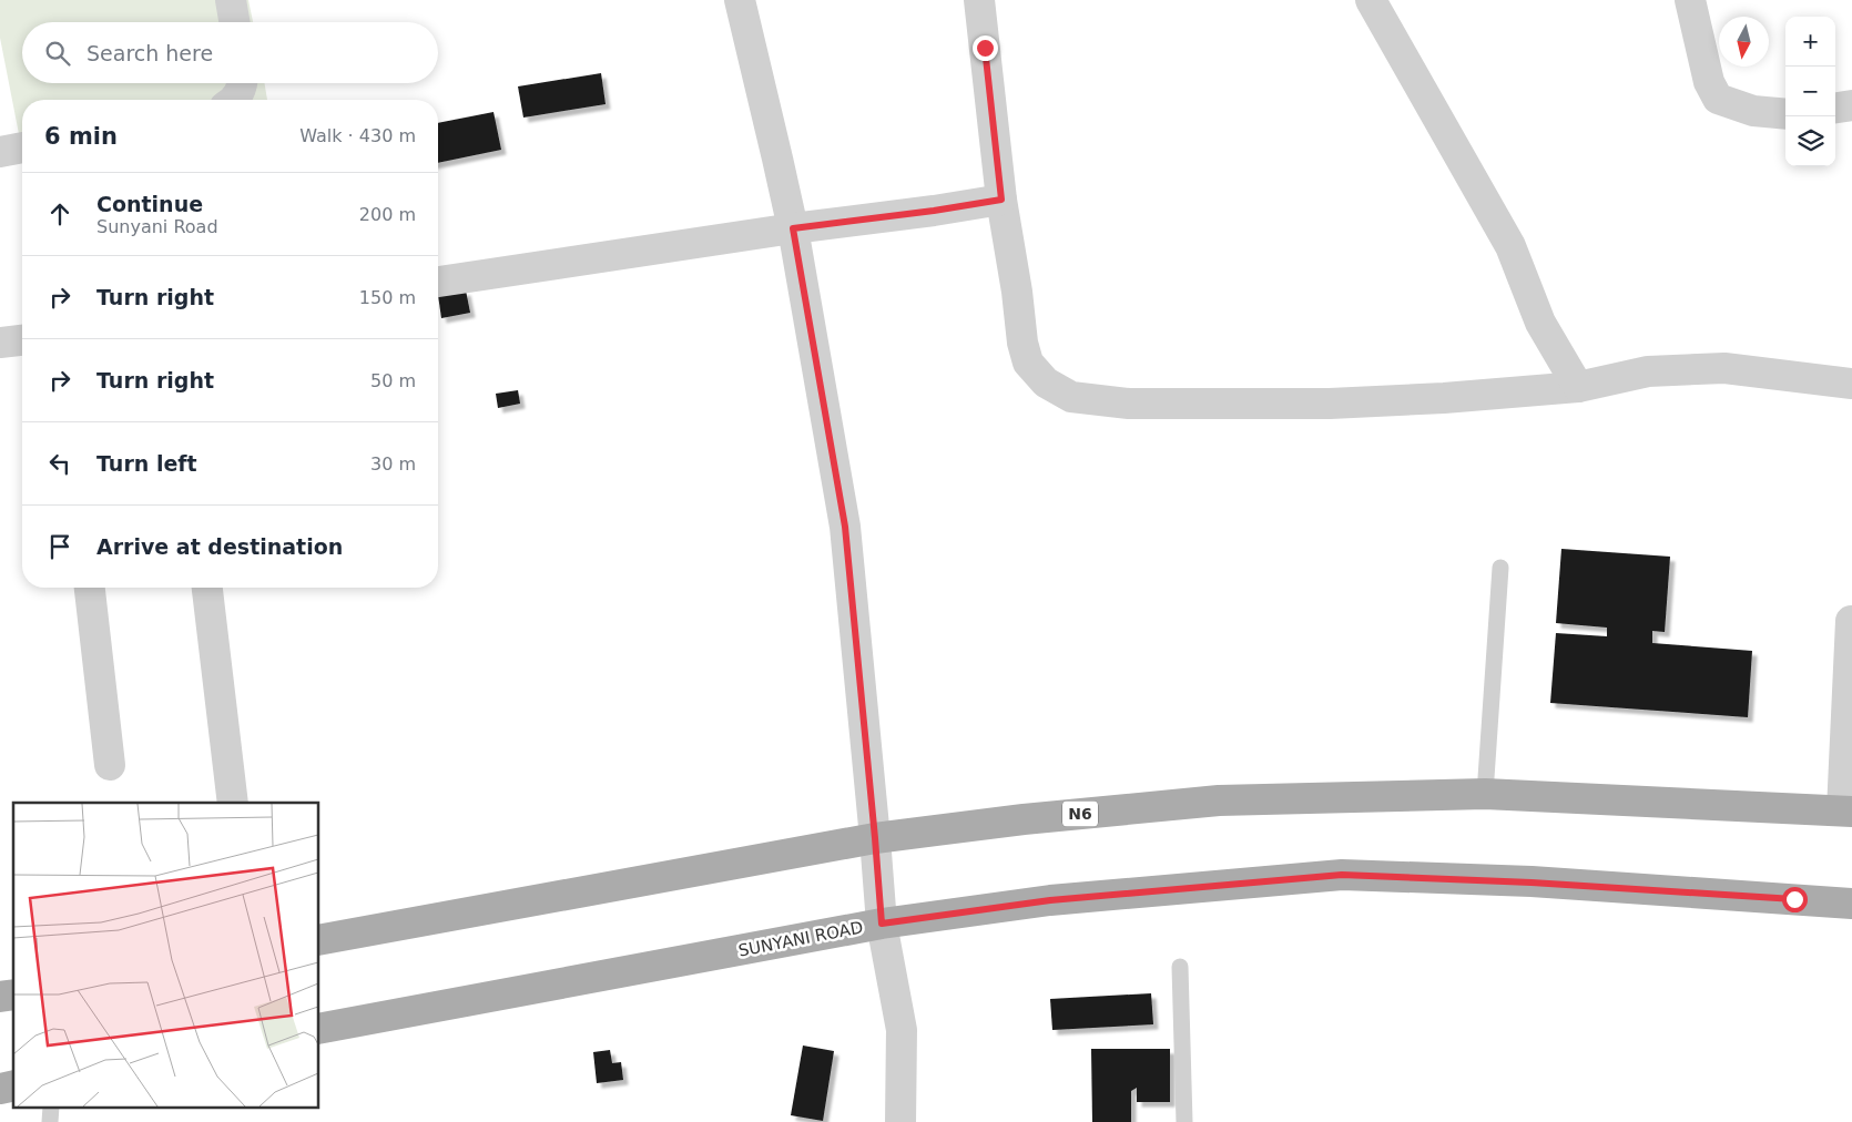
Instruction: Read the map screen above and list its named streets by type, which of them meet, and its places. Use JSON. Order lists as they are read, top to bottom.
{
  "streets": {
    "main road": ["N6", "SUNYANI ROAD"]
  },
  "north": "bottom",
  "page": {
    "map_buttons": ["+", "−"],
    "search": "Search here",
    "heading": ["6 min", "Walk · 430 m"],
    "list": [
      ["Continue", "Sunyani Road", "200 m"],
      ["Turn right", "150 m"],
      ["Turn right", "50 m"],
      ["Turn left", "30 m"],
      "Arrive at destination"
    ]
  }
}
